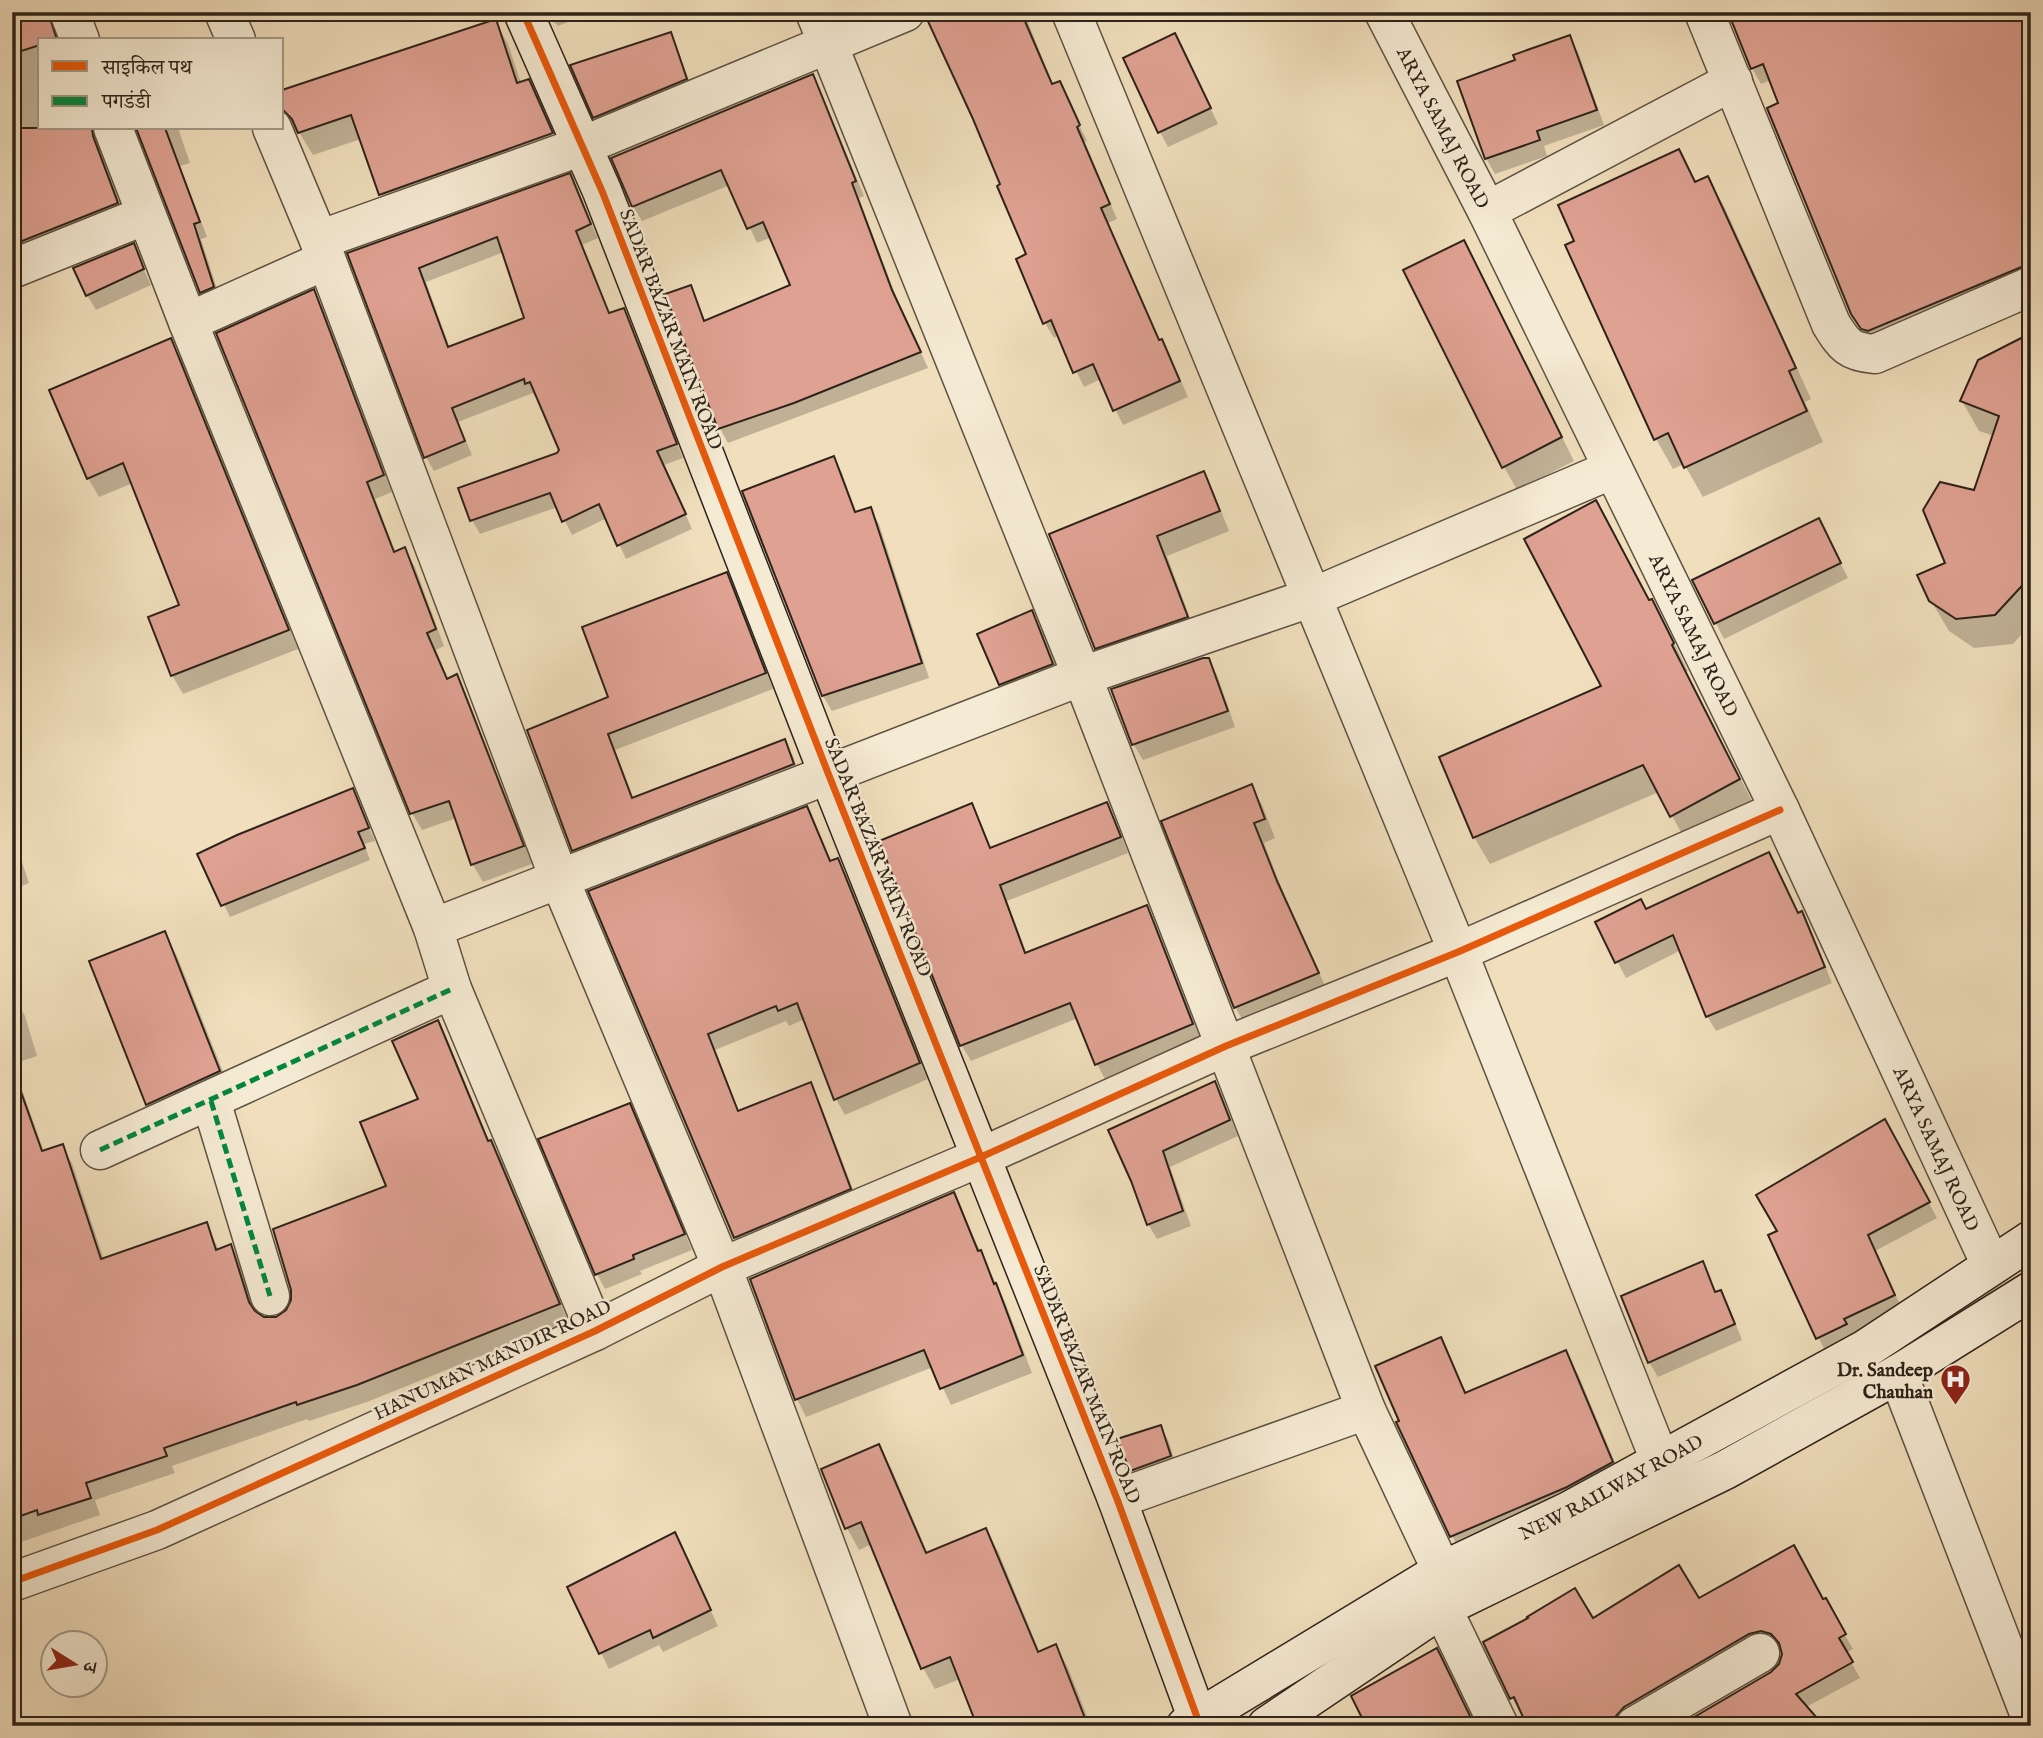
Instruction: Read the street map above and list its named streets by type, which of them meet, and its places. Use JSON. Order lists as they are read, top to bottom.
{
  "streets": {
    "street": [
      "ARYA SAMAJ ROAD",
      "SADAR BAZAR MAIN ROAD",
      "HANUMAN MANDIR ROAD",
      "NEW RAILWAY ROAD"
    ]
  },
  "crossings": [
    ["ARYA SAMAJ ROAD", "HANUMAN MANDIR ROAD"],
    ["ARYA SAMAJ ROAD", "NEW RAILWAY ROAD"],
    ["SADAR BAZAR MAIN ROAD", "HANUMAN MANDIR ROAD"],
    ["SADAR BAZAR MAIN ROAD", "NEW RAILWAY ROAD"]
  ],
  "places": {
    "hospital": ["Dr. Sandeep Chauhan"]
  },
  "legend": ["साइकिल पथ", "पगडंडी"],
  "north": "right"
}
